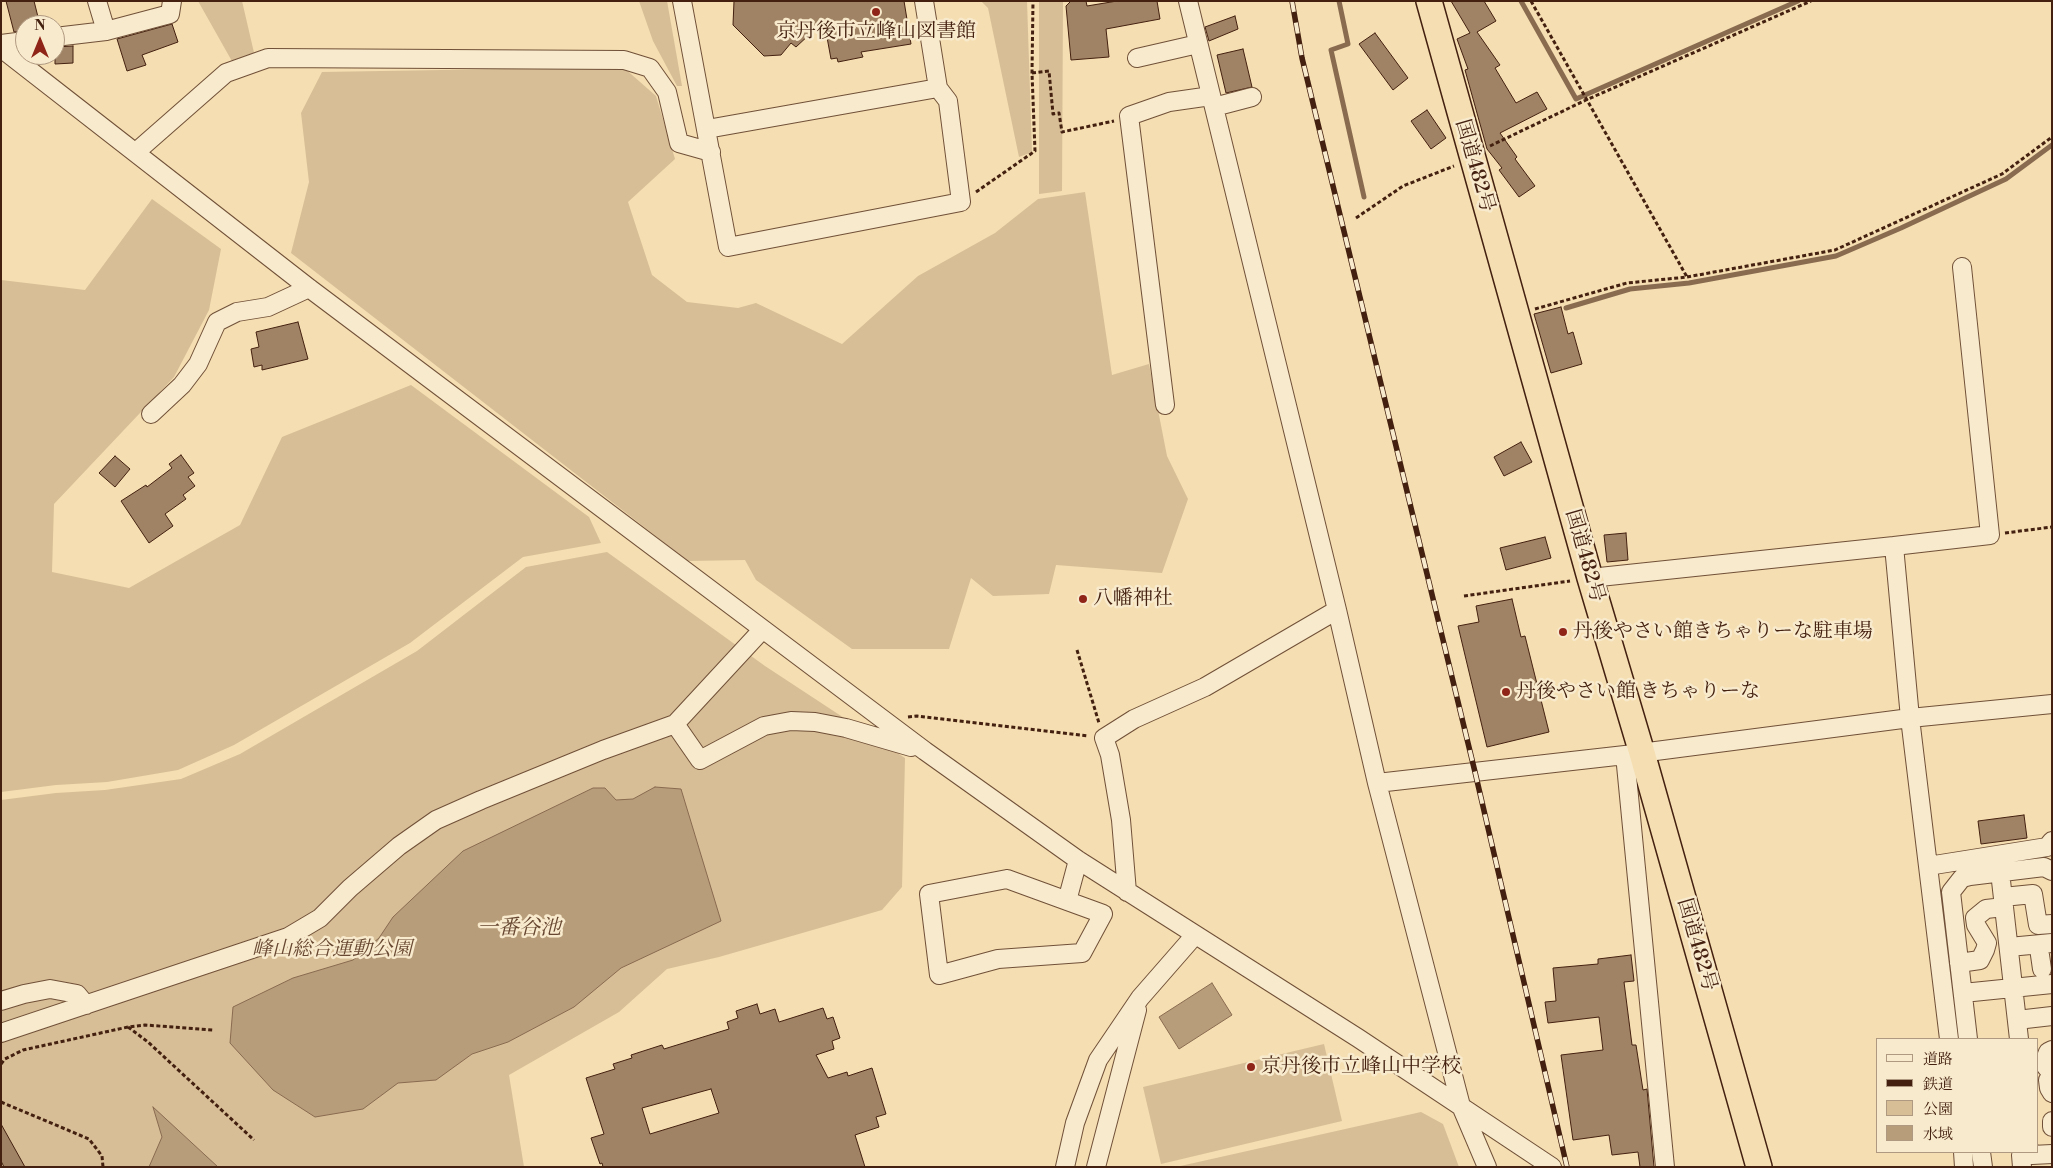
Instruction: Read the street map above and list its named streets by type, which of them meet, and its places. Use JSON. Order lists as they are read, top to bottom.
{
  "streets": {
    "highway": ["国道482号"]
  },
  "water": ["一番谷池"],
  "parks": ["峰山総合運動公園"],
  "places": [
    "京丹後市立峰山図書館",
    "八幡神社",
    "丹後やさい館きちゃりーな駐車場",
    "丹後やさい館 きちゃりーな",
    "京丹後市立峰山中学校"
  ],
  "legend": [
    "道路",
    "鉄道",
    "公園",
    "水域"
  ],
  "north": "top"
}
